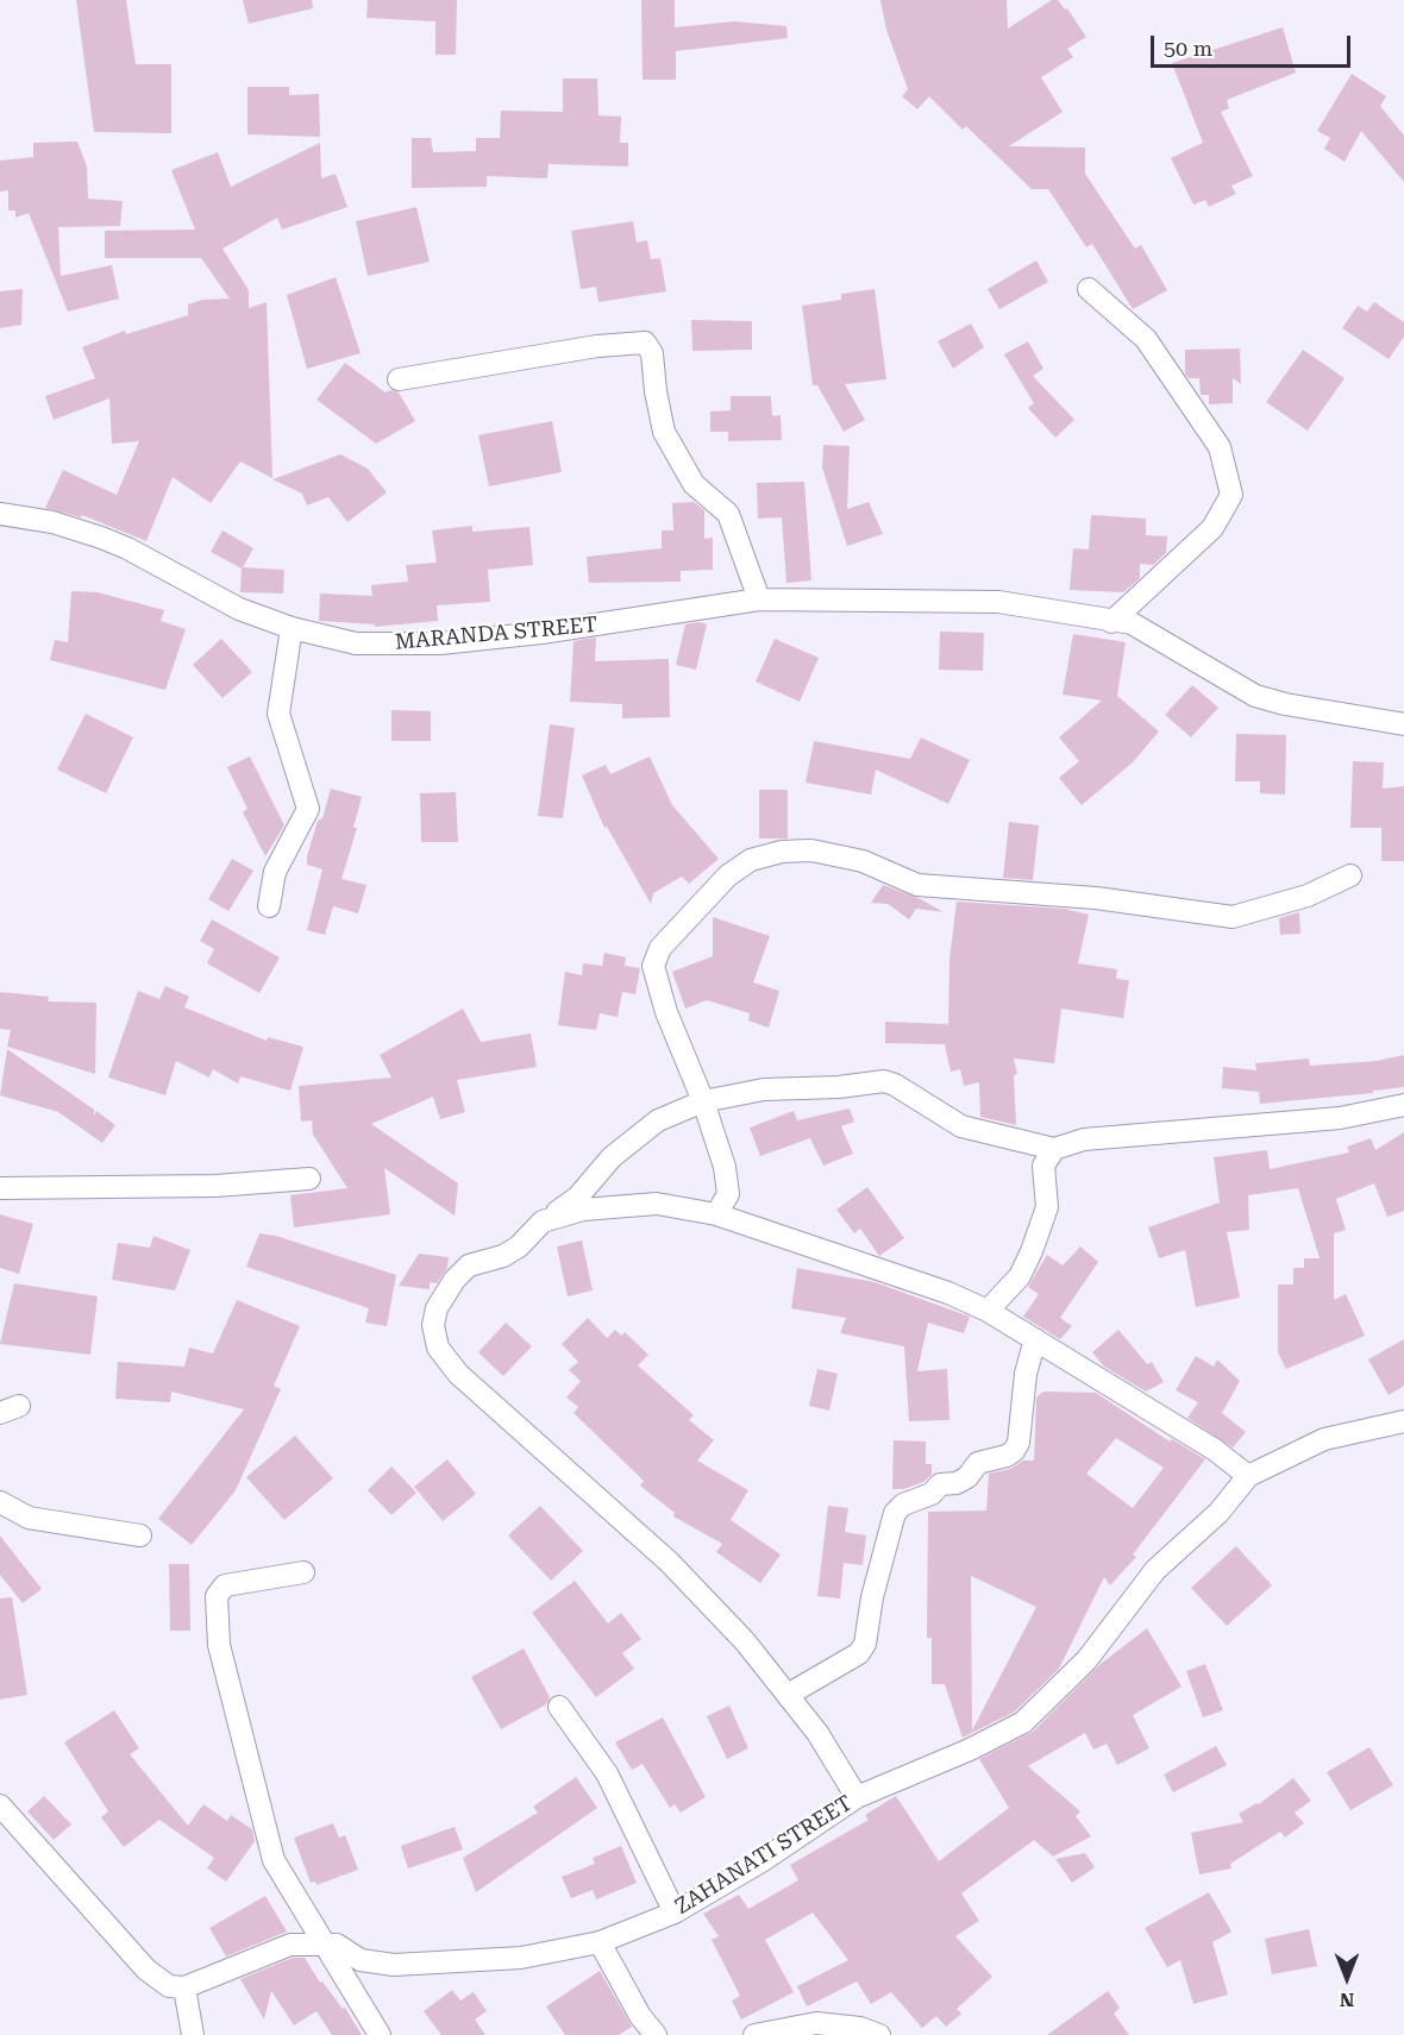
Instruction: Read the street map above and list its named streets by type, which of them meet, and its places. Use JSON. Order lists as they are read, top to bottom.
{
  "streets": {
    "street": ["MARANDA STREET", "ZAHANATI STREET"]
  },
  "scale_bar": "50 m",
  "north": "bottom"
}
